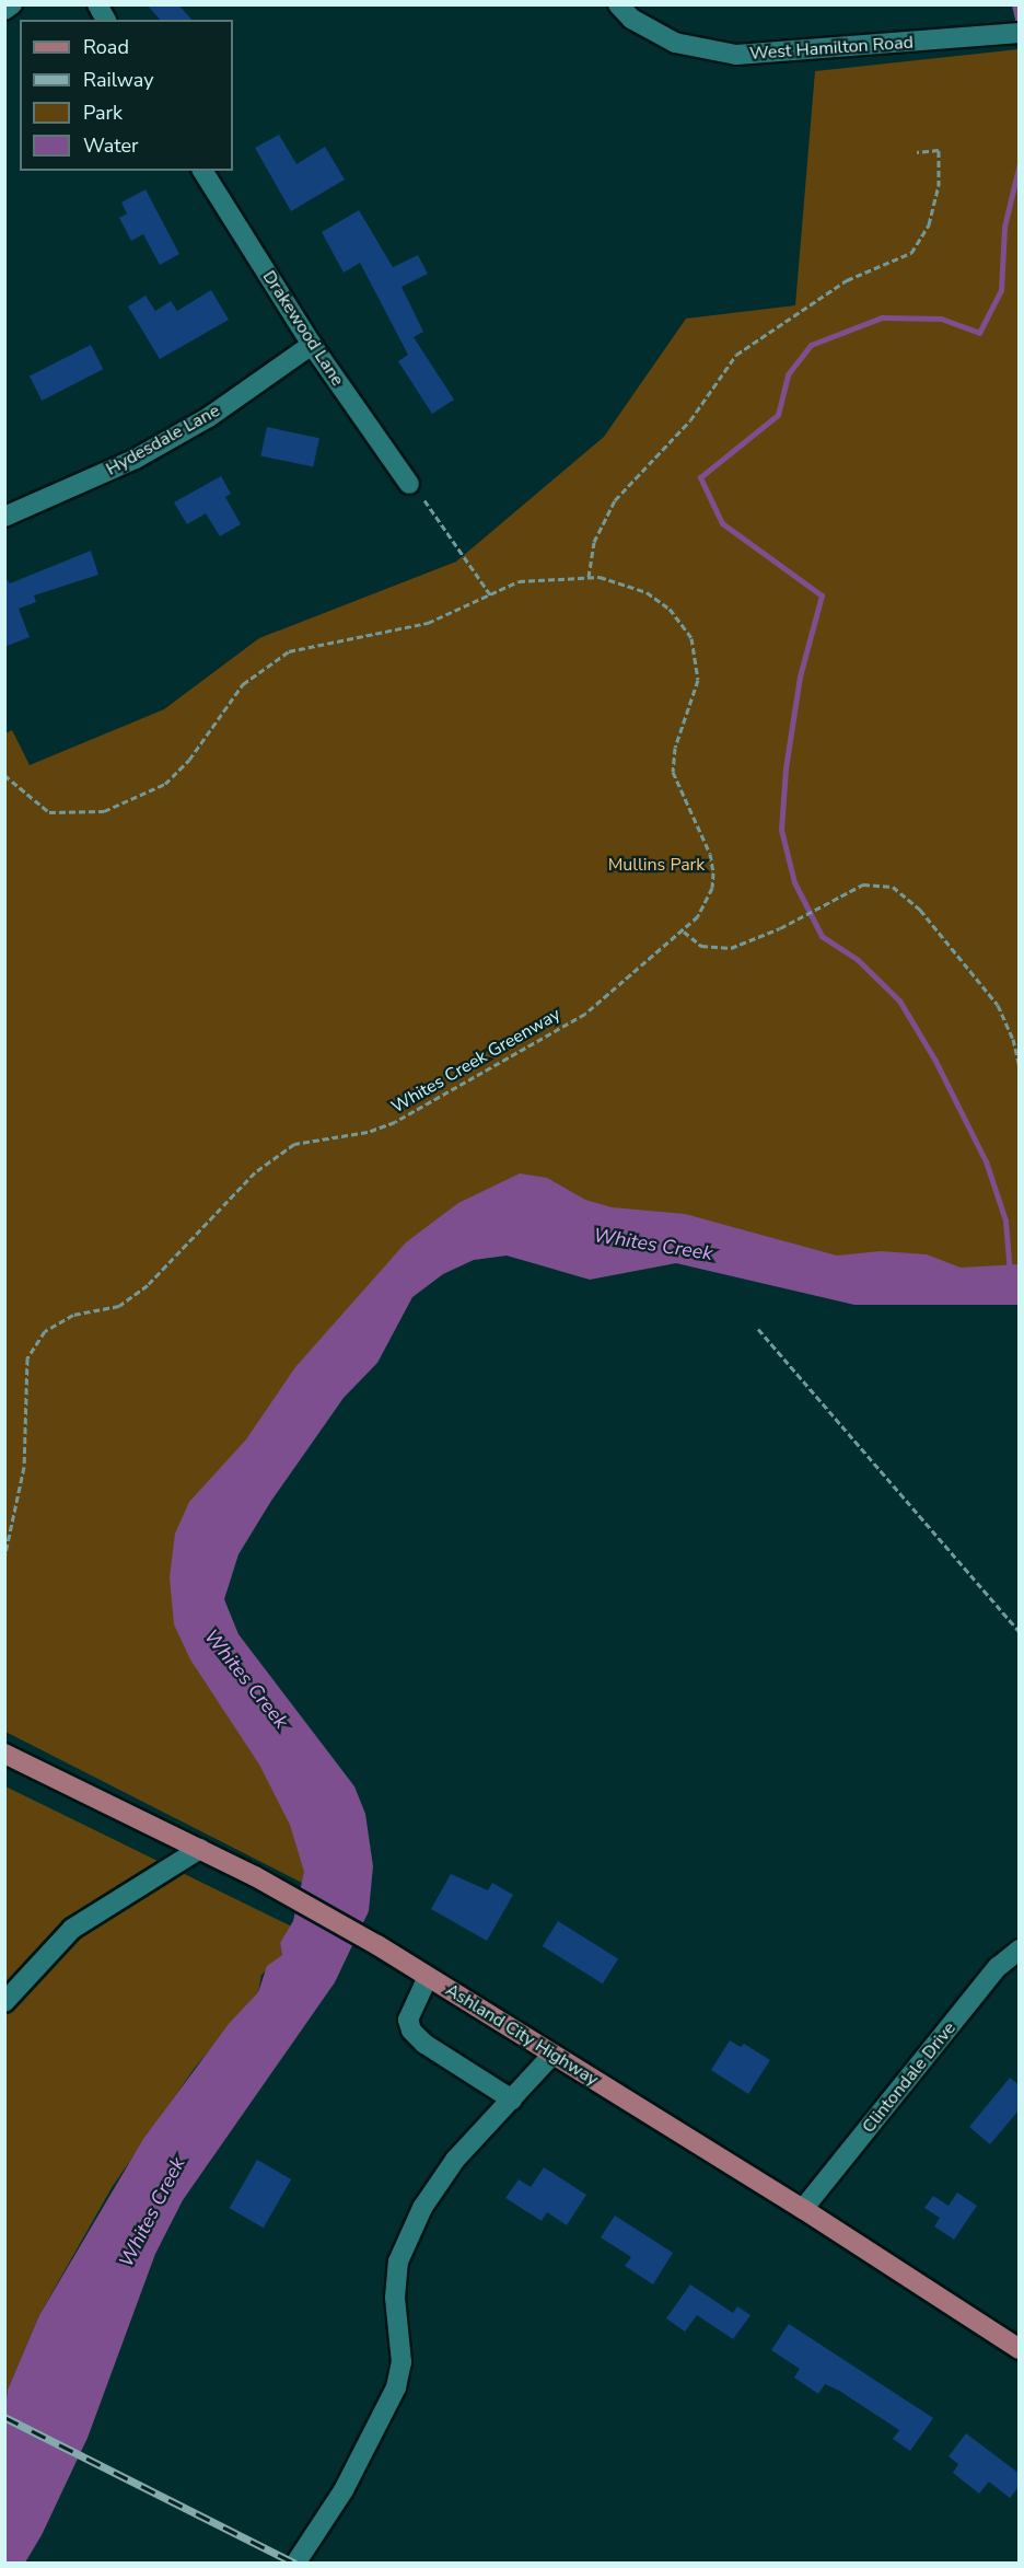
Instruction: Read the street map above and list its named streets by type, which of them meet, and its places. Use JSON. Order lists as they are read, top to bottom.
{
  "streets": {
    "main road": ["Ashland City Highway"],
    "street": [
      "West Hamilton Road",
      "Drakewood Lane",
      "Hydesdale Lane",
      "Clintondale Drive"
    ],
    "path": ["Whites Creek Greenway"]
  },
  "crossings": [
    ["Drakewood Lane", "Hydesdale Lane"],
    ["Ashland City Highway", "Clintondale Drive"]
  ],
  "water": ["Whites Creek"],
  "parks": ["Mullins Park"],
  "legend": [
    "Road",
    "Railway",
    "Park",
    "Water"
  ]
}
